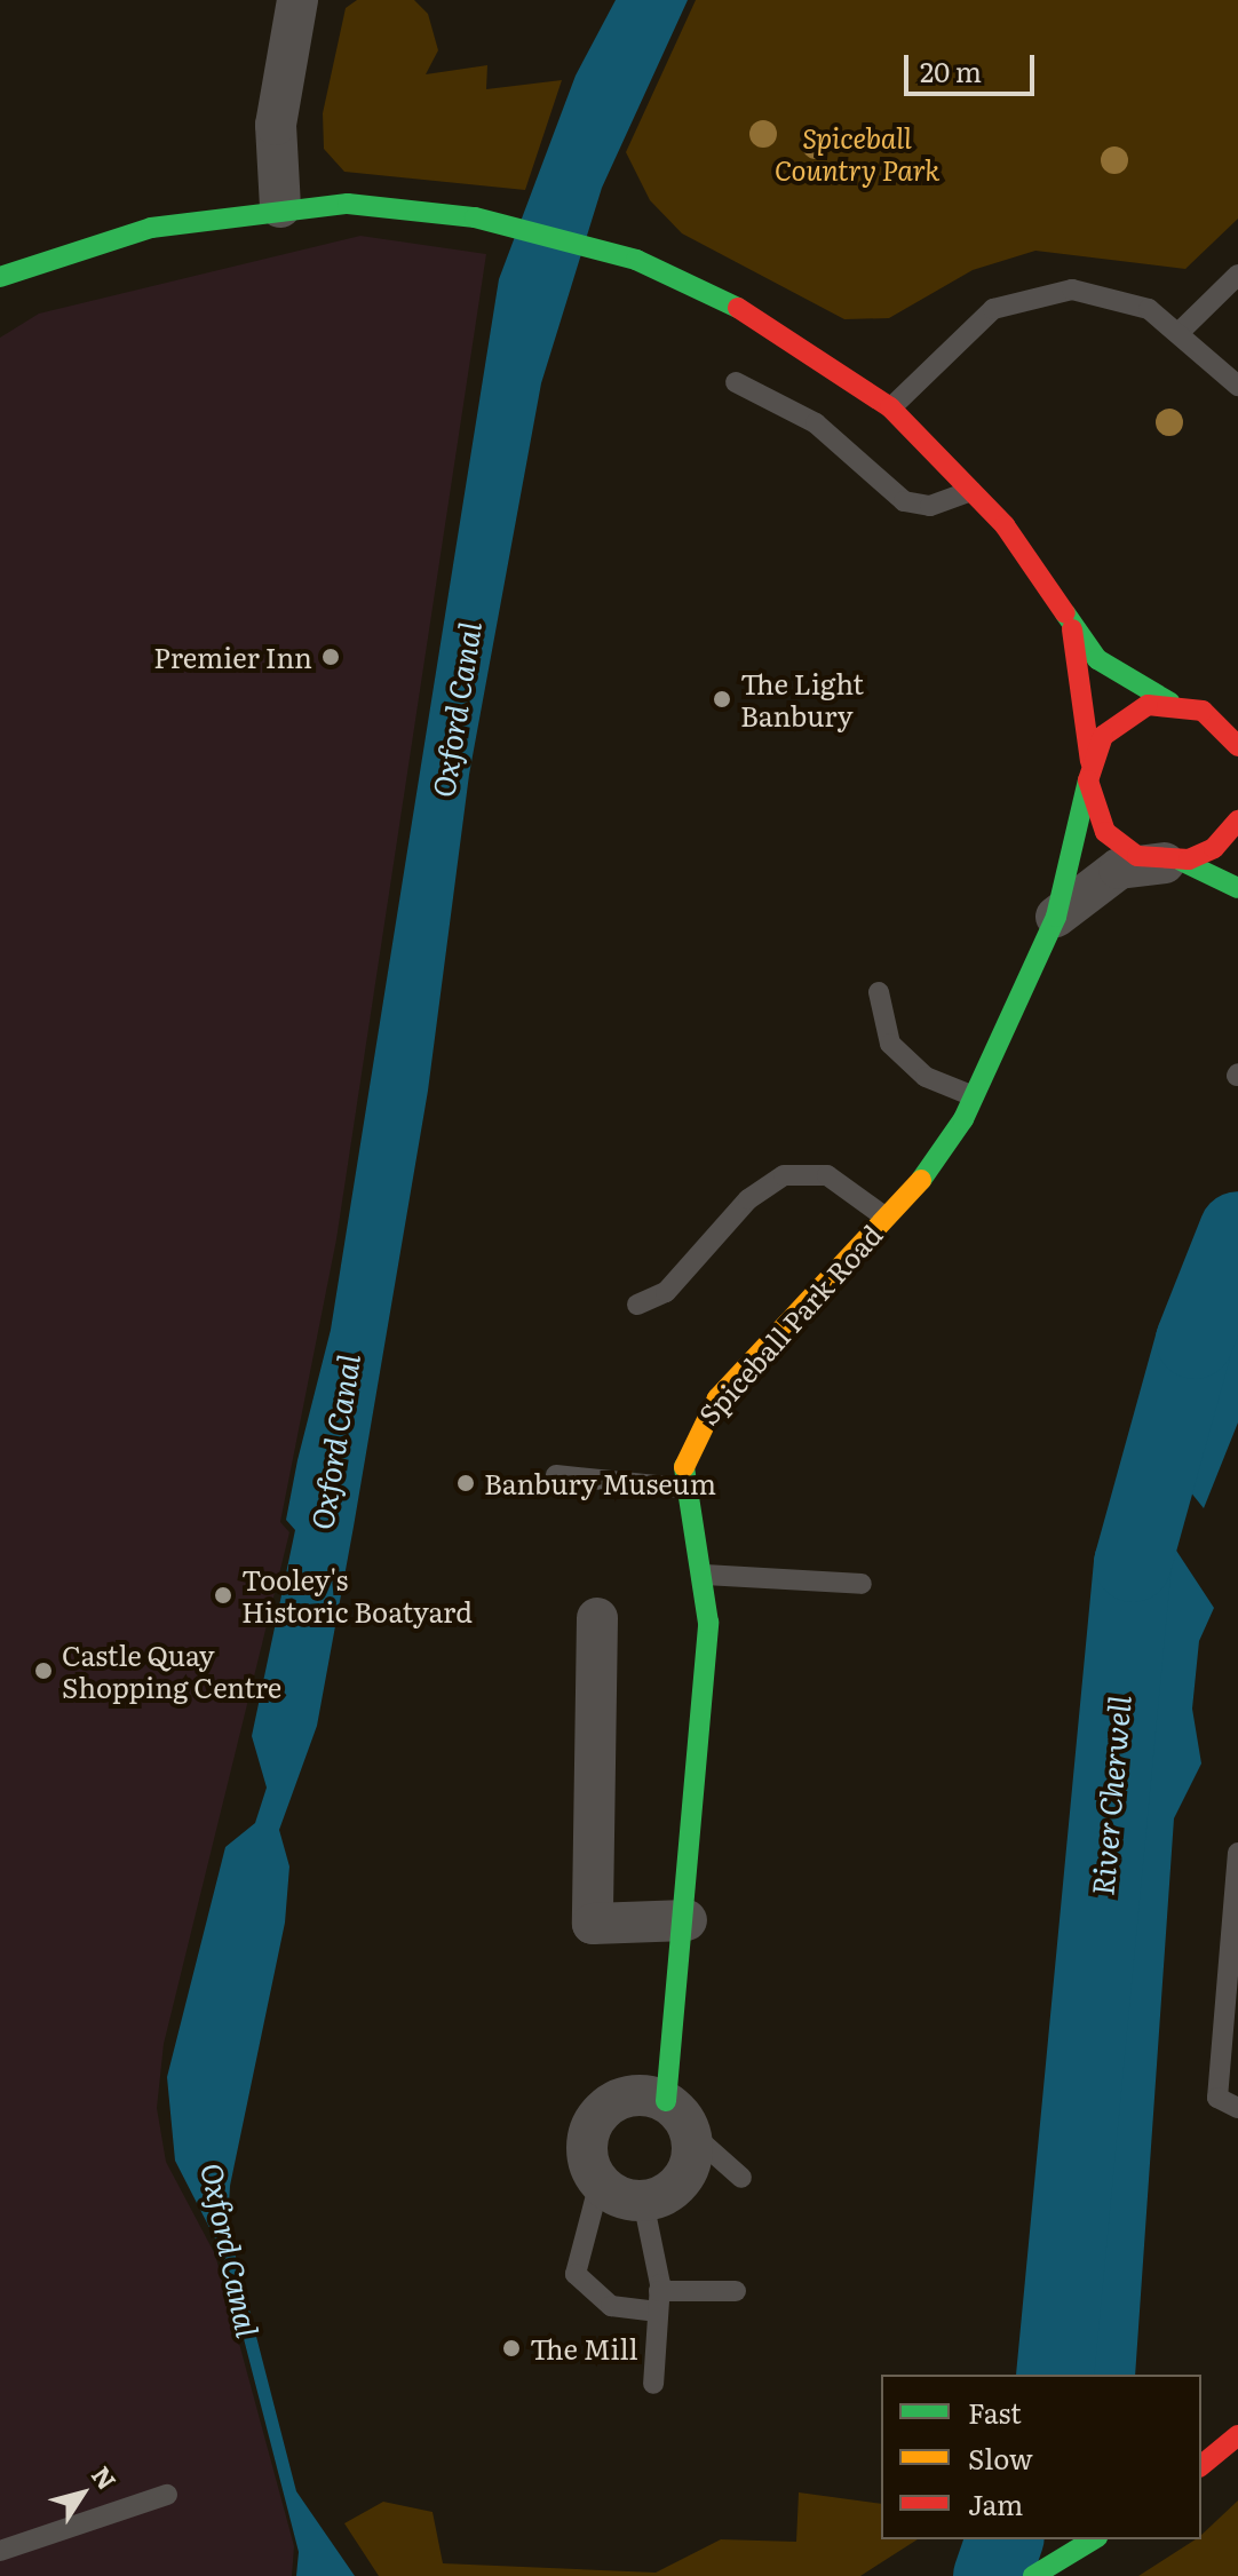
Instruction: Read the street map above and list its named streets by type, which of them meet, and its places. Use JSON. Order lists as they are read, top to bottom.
{
  "streets": {
    "street": ["Spiceball Park Road"]
  },
  "water": ["Oxford Canal", "River Cherwell"],
  "parks": ["Spiceball Country Park"],
  "places": [
    "Premier Inn",
    "The Light Banbury",
    "Banbury Museum",
    "Tooley's Historic Boatyard",
    "Castle Quay Shopping Centre",
    "The Mill"
  ],
  "legend": ["Fast", "Slow", "Jam"],
  "scale_bar": "20 m",
  "north": "top right"
}
